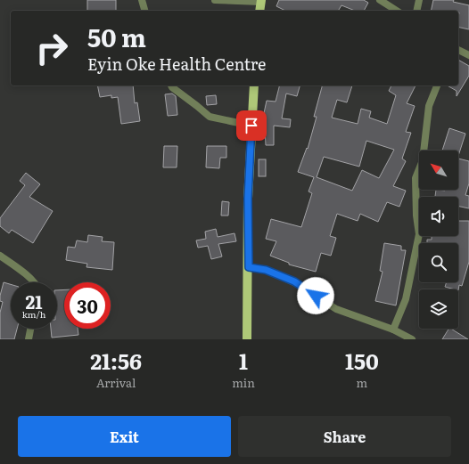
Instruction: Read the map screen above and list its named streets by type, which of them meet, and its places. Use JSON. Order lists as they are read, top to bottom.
{
  "north": "top left",
  "page": {
    "turn": ["50 m", "Eyin Oke Health Centre"],
    "speed": "21 km/h",
    "limit": "30",
    "eta": [
      "21:56",
      "Arrival",
      "1",
      "min",
      "150",
      "m"
    ],
    "buttons": ["Exit", "Share"]
  }
}
